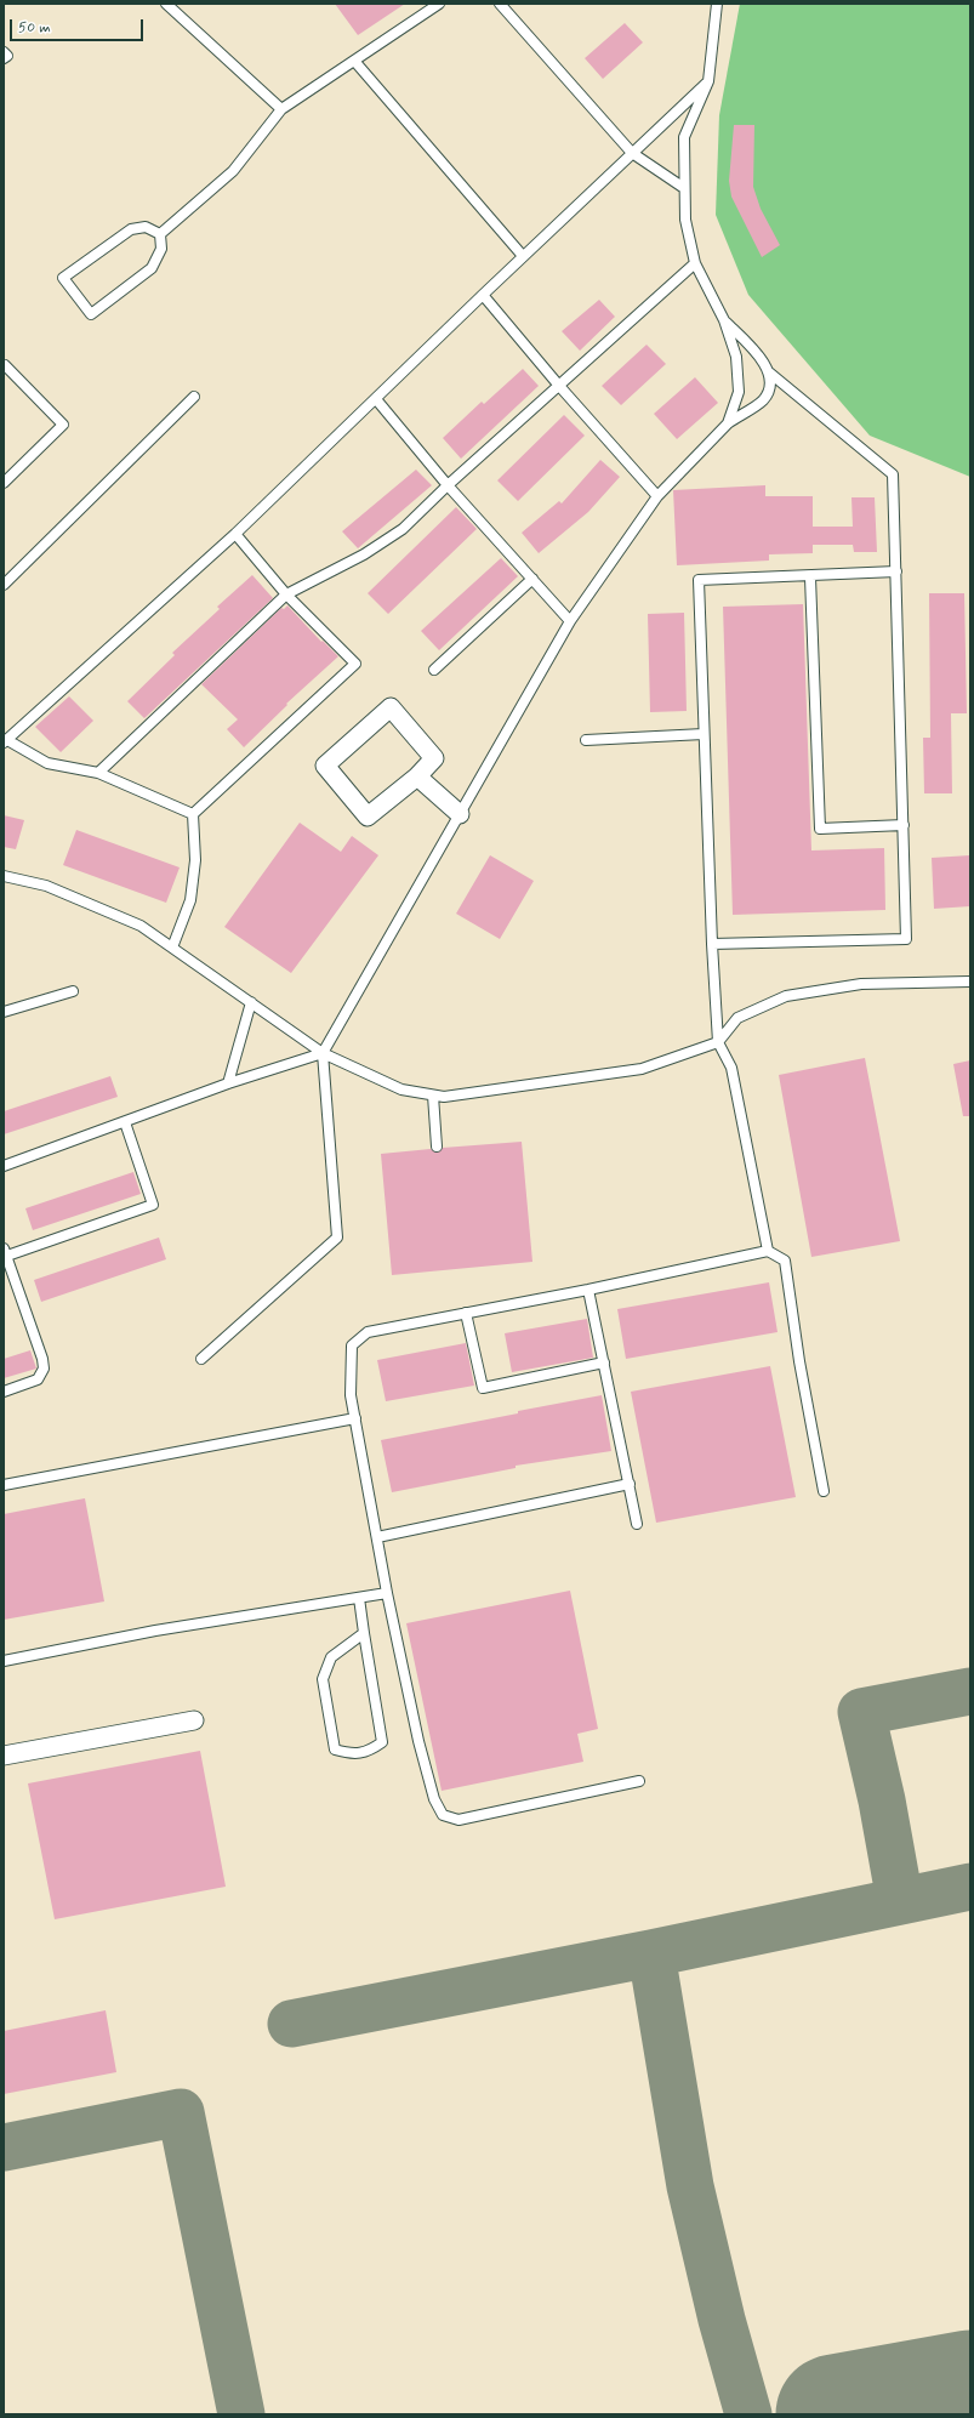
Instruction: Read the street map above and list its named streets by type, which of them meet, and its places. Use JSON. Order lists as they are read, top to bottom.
{
  "scale_bar": "50 m"
}
